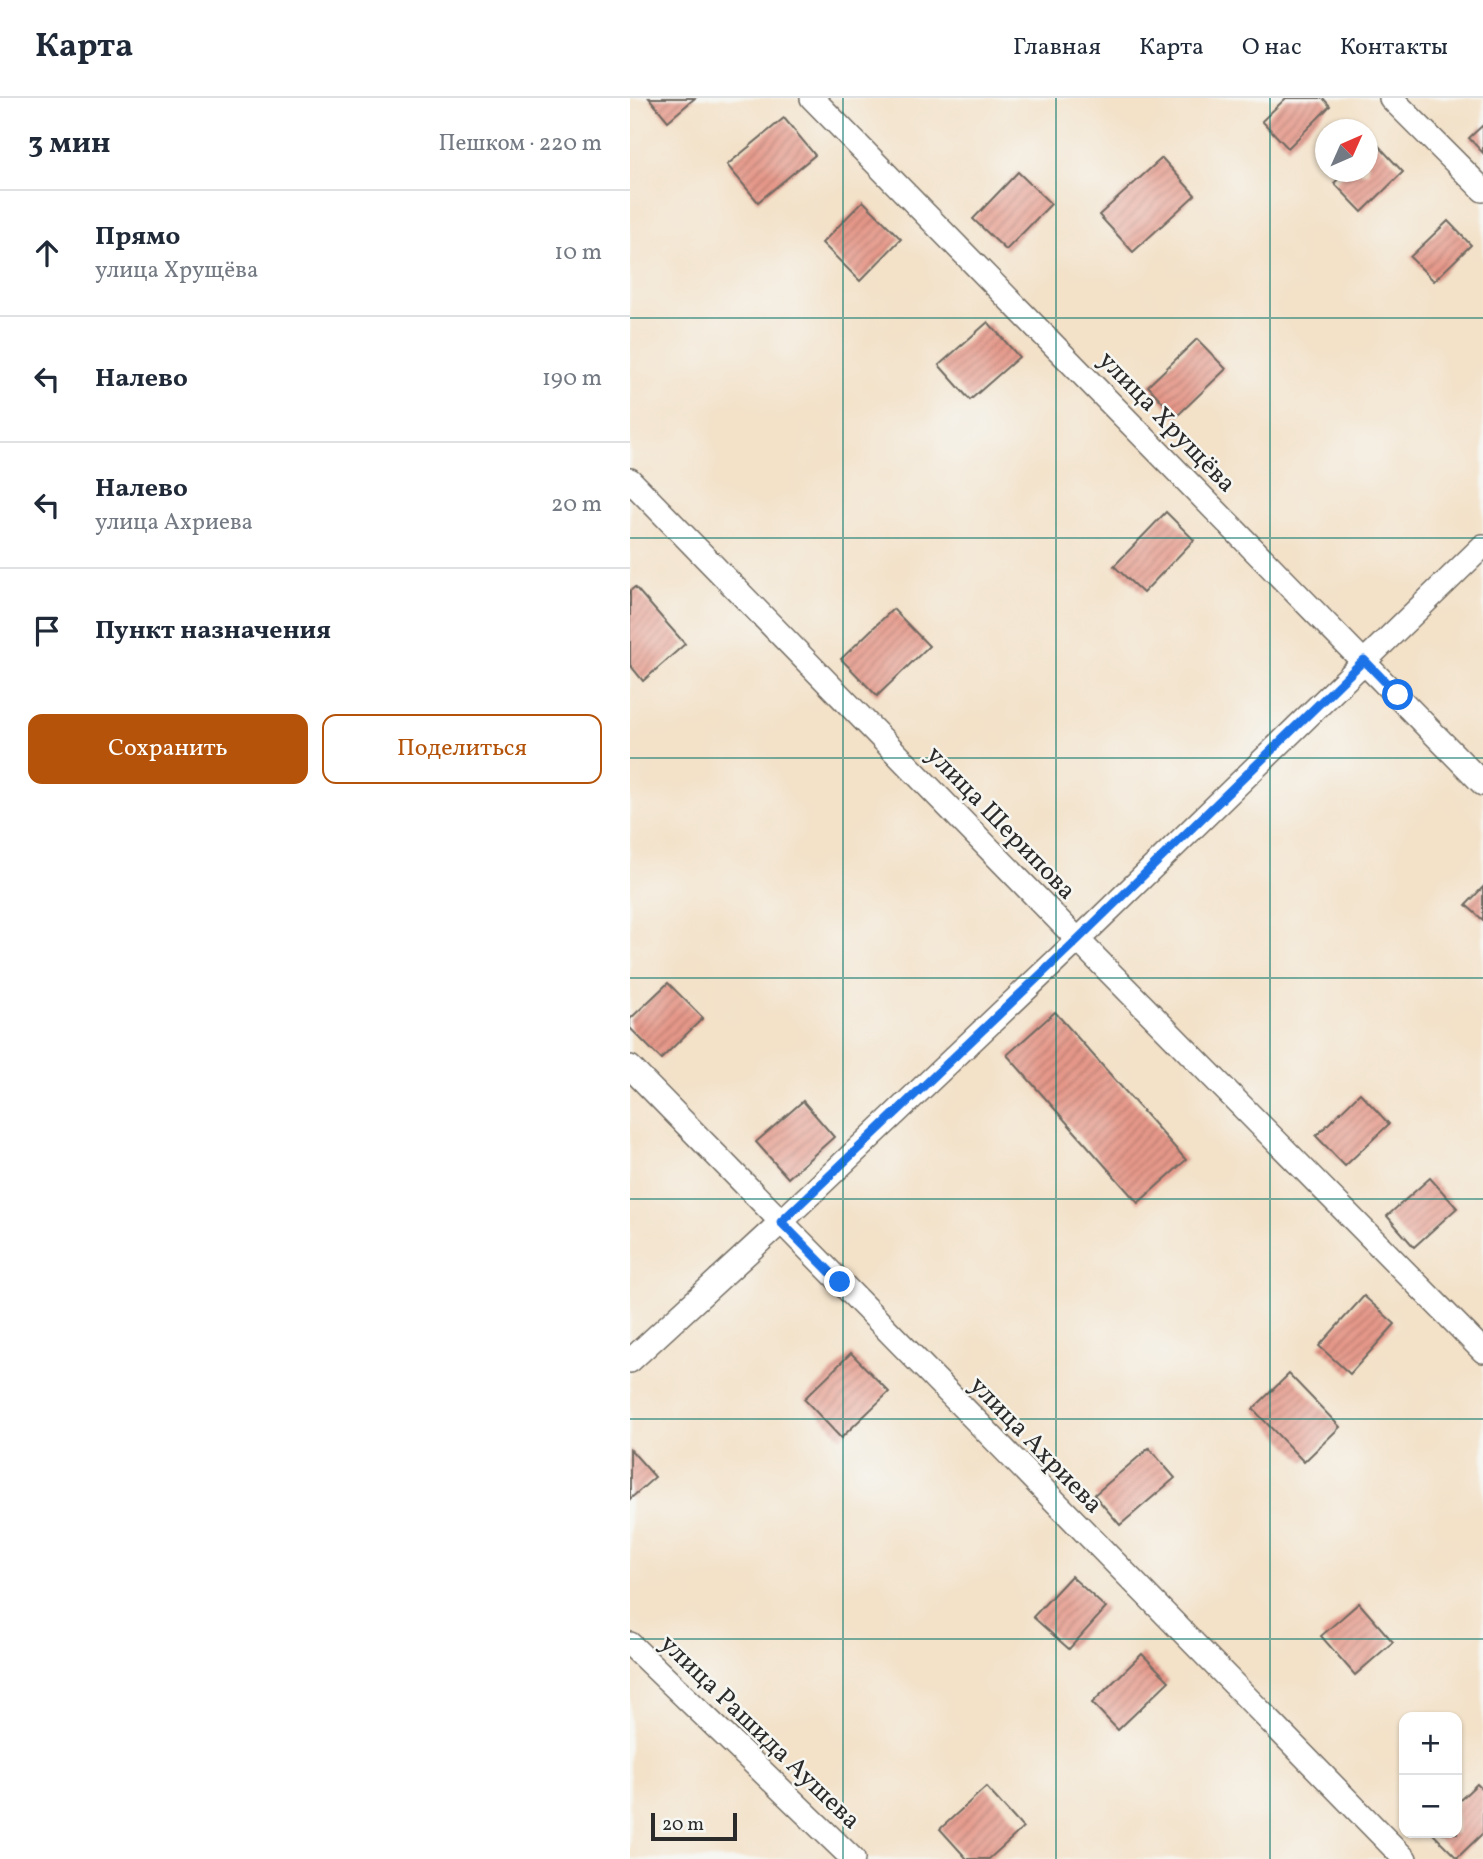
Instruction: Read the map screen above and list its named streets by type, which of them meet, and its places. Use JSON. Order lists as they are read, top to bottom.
{
  "streets": {
    "street": [
      "улица Хрущёва",
      "улица Шерипова",
      "улица Ахриева",
      "улица Рашида Аушева"
    ]
  },
  "scale_bar": "20 m",
  "north": "top right",
  "page": {
    "header": "Карта",
    "nav": [
      "Главная",
      "Карта",
      "О нас",
      "Контакты"
    ],
    "heading": ["3 мин", "Пешком · 220 m"],
    "list": [
      ["Прямо", "улица Хрущёва", "10 m"],
      ["Налево", "190 m"],
      ["Налево", "улица Ахриева", "20 m"],
      "Пункт назначения"
    ],
    "buttons": ["Сохранить", "Поделиться"],
    "map_buttons": ["+", "−"],
    "scale": "20 m"
  }
}
